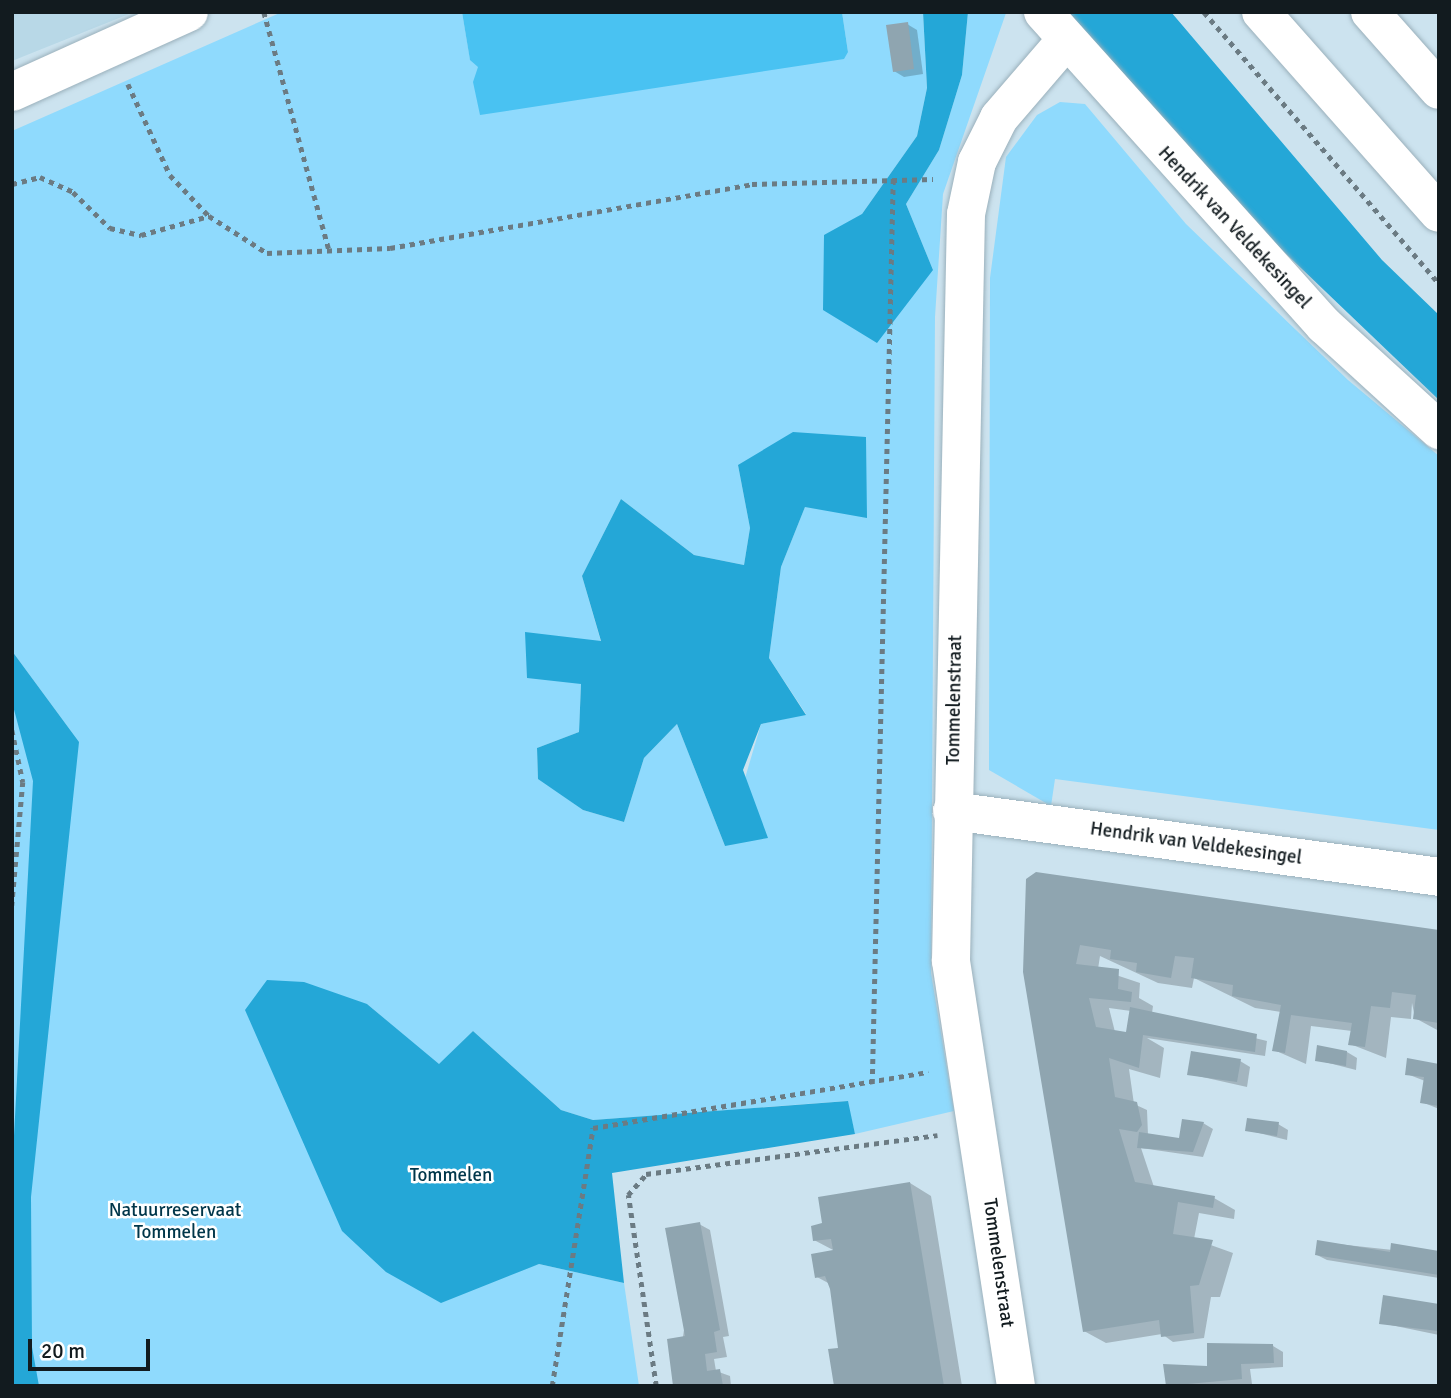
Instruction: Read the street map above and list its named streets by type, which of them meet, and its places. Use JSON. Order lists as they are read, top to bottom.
{
  "streets": {
    "main road": ["Hendrik van Veldekesingel", "Tommelenstraat"]
  },
  "crossings": [
    ["Hendrik van Veldekesingel", "Tommelenstraat"]
  ],
  "parks": ["Tommelen", "Natuurreservaat Tommelen"],
  "scale_bar": "20 m"
}
